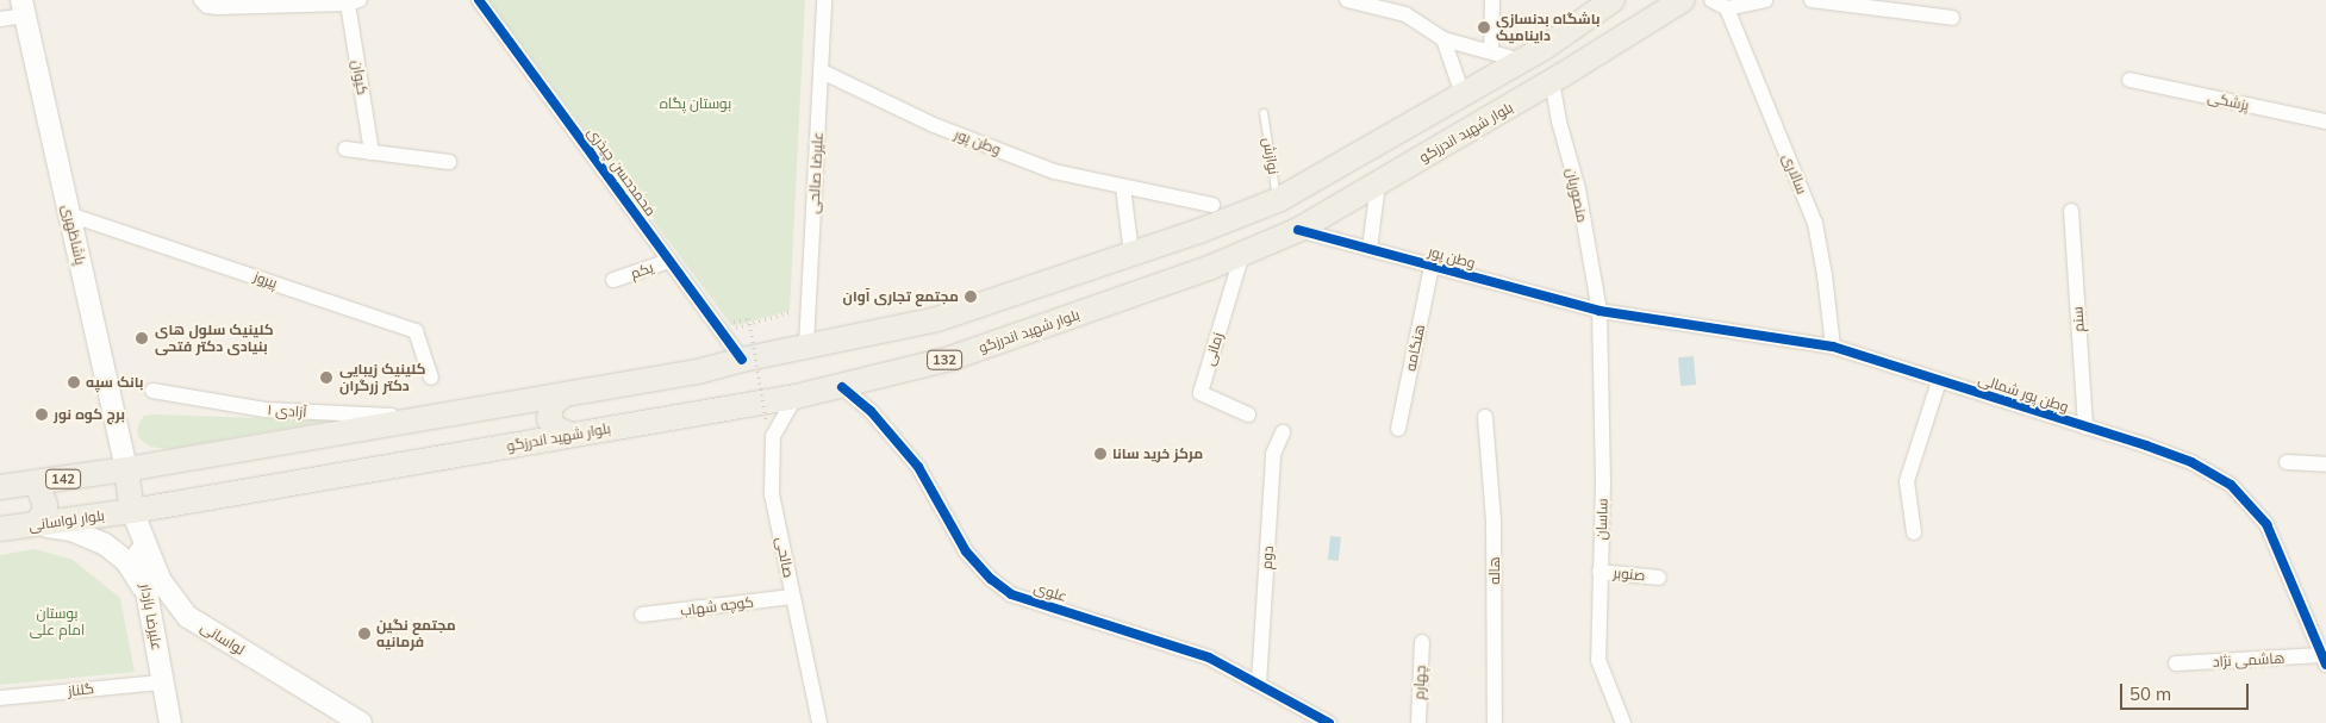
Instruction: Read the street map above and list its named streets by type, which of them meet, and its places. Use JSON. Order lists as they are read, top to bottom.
{
  "streets": {
    "main road": [
      "بلوار شهید اندرزگو",
      "پاشاظهری",
      "132",
      "142",
      "بلوار لواسانی",
      "علیرضا بازدار",
      "لواسانی"
    ],
    "street": [
      "کیوان",
      "پزشکی",
      "وطن پور",
      "محمدحسن چیذری",
      "علیرضا صالحی",
      "سالاری",
      "منصوریان",
      "یکم",
      "پیروز",
      "سنم",
      "هنگامه",
      "زمانی",
      "وطن پور شمالی",
      "آزادی ۱",
      "ساسان",
      "صالحی",
      "دوم",
      "هاله",
      "صنوبر",
      "علوی",
      "کوچه شهاب",
      "هاشمی نژاد",
      "چهارم",
      "گلناز"
    ],
    "lane": ["نوازش"]
  },
  "crossings": [
    ["بلوار شهید اندرزگو", "وطن پور"],
    ["بلوار شهید اندرزگو", "منصوریان"],
    ["بلوار شهید اندرزگو", "زمانی"],
    ["بلوار شهید اندرزگو", "بلوار لواسانی"],
    ["بلوار شهید اندرزگو", "صالحی"],
    ["بلوار شهید اندرزگو", "علوی"],
    ["بلوار شهید اندرزگو", "علیرضا بازدار"],
    ["بلوار شهید اندرزگو", "لواسانی"],
    ["وطن پور", "علیرضا صالحی"],
    ["وطن پور", "منصوریان"],
    ["وطن پور", "هنگامه"],
    ["وطن پور", "وطن پور شمالی"],
    ["وطن پور", "ساسان"],
    ["محمدحسن چیذری", "یکم"],
    ["سالاری", "وطن پور شمالی"],
    ["منصوریان", "وطن پور شمالی"],
    ["منصوریان", "ساسان"],
    ["پاشاظهری", "پیروز"],
    ["پاشاظهری", "142"],
    ["سنم", "وطن پور شمالی"],
    ["وطن پور شمالی", "ساسان"],
    ["وطن پور شمالی", "هاشمی نژاد"],
    ["ساسان", "صنوبر"],
    ["بلوار لواسانی", "علیرضا بازدار"],
    ["بلوار لواسانی", "لواسانی"],
    ["صالحی", "کوچه شهاب"],
    ["دوم", "علوی"],
    ["علیرضا بازدار", "لواسانی"],
    ["علیرضا بازدار", "گلناز"]
  ],
  "parks": ["بوستان پگاه", "بوستان امام علی"],
  "places": [
    "باشگاه بدنسازی داینامیک",
    "مجتمع تجاری آوان",
    "کلینیک سلول های بنیادی دکتر فتحی",
    "کلینیک زیبایی دکتر زرگران",
    "بانک سپه",
    "برج کوه نور",
    "مرکز خرید سانا",
    "مجتمع نگین فرمانیه"
  ],
  "scale_bar": "50 m"
}
